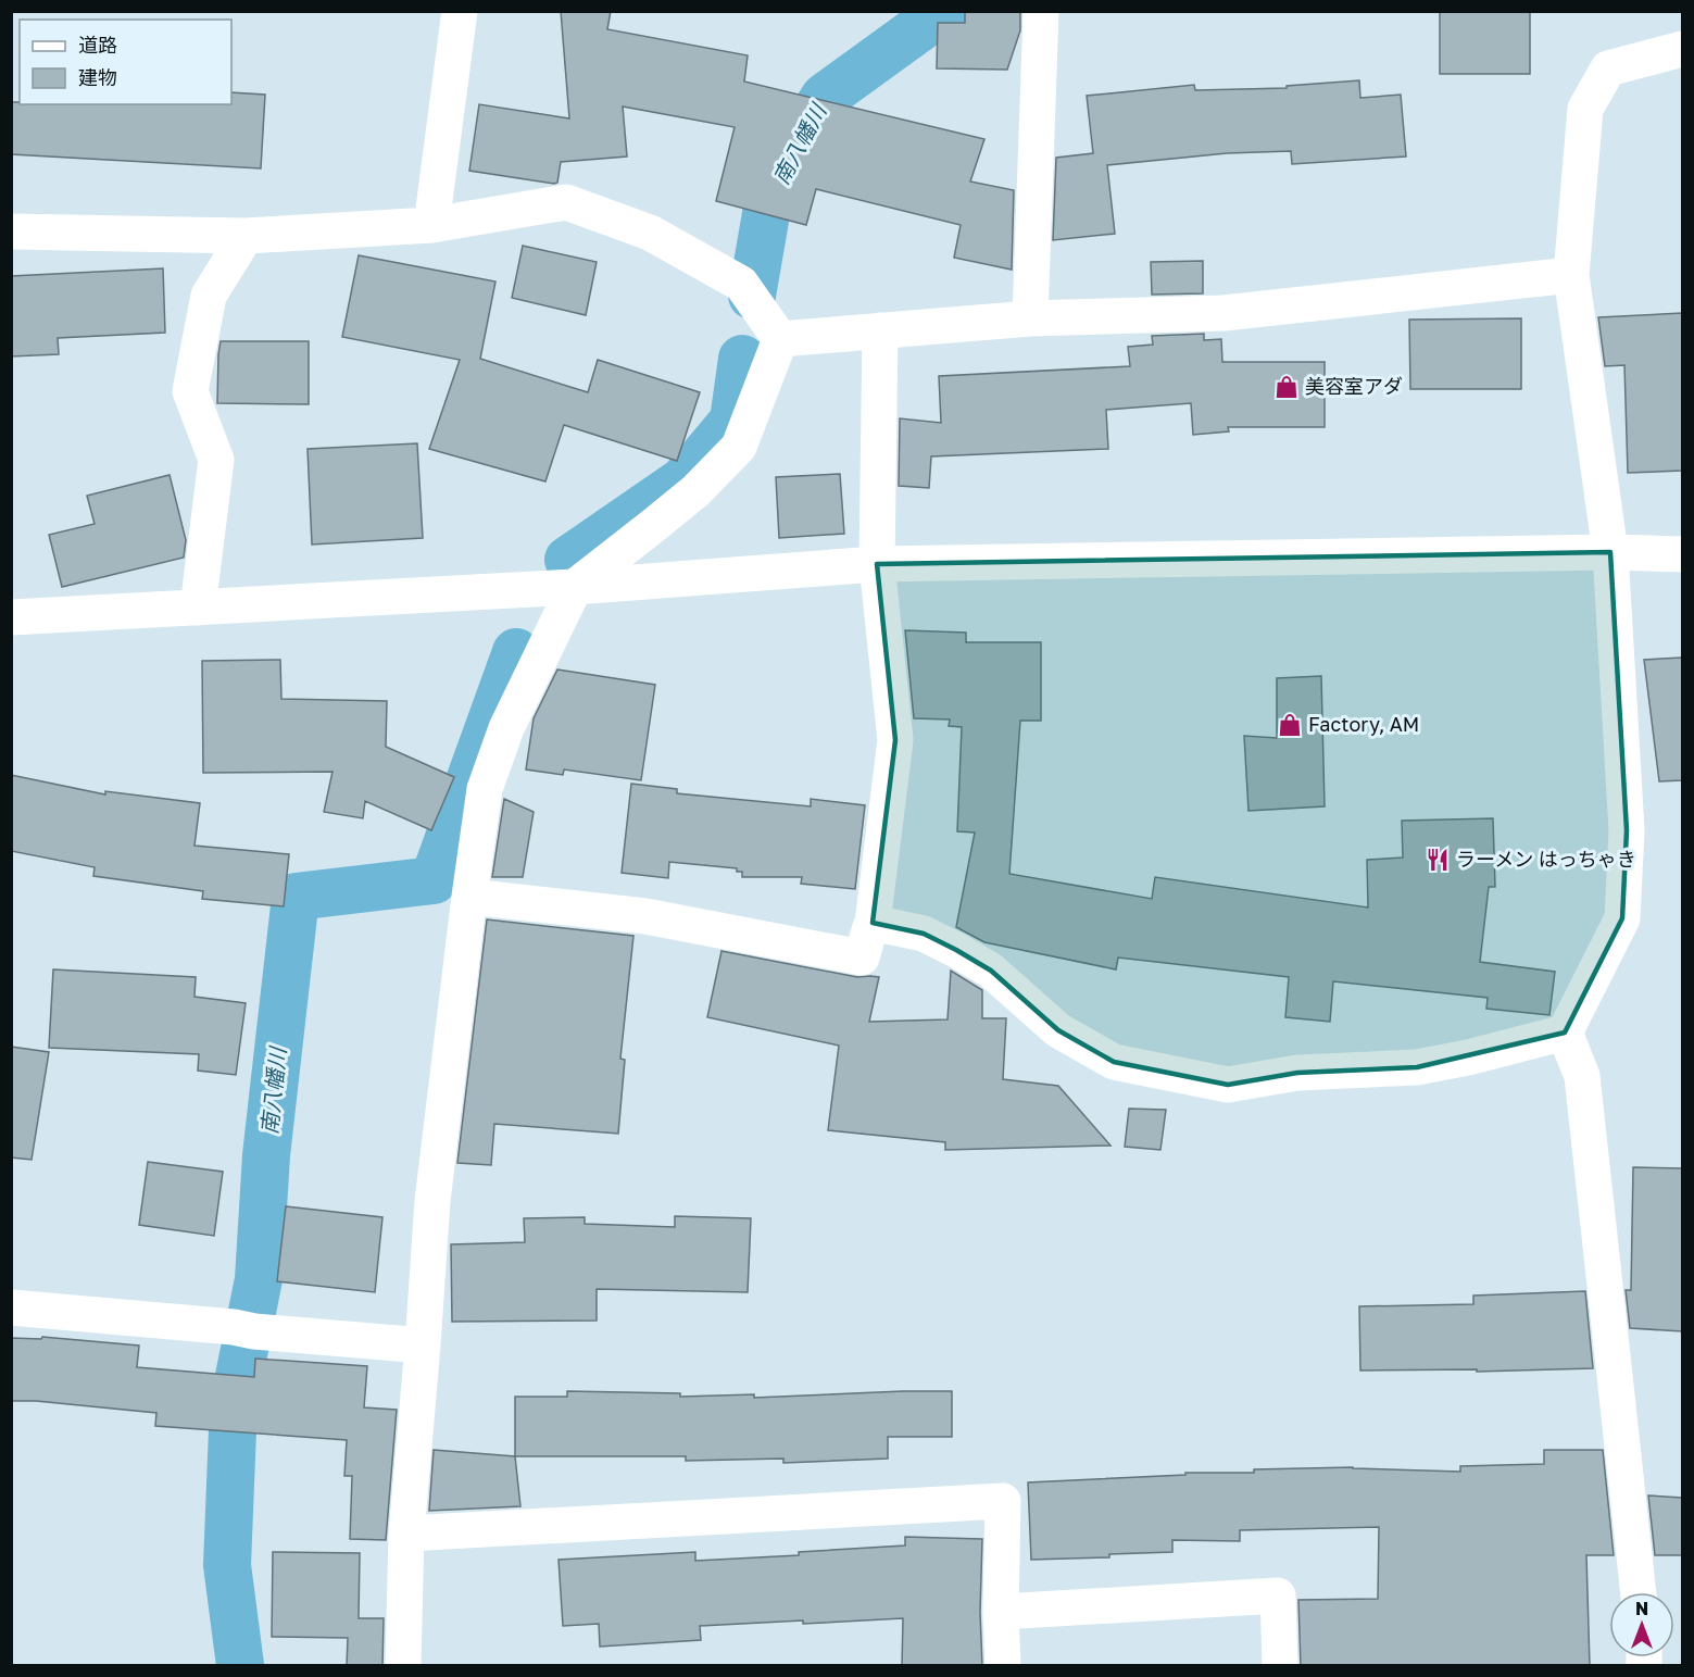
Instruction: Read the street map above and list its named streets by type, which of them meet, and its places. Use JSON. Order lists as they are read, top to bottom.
{
  "water": ["南八幡川"],
  "places": {
    "shop": ["美容室アダ", "Factory, AM"],
    "restaurant": ["ラーメン はっちゃき"]
  },
  "legend": ["道路", "建物"],
  "north": "top"
}
